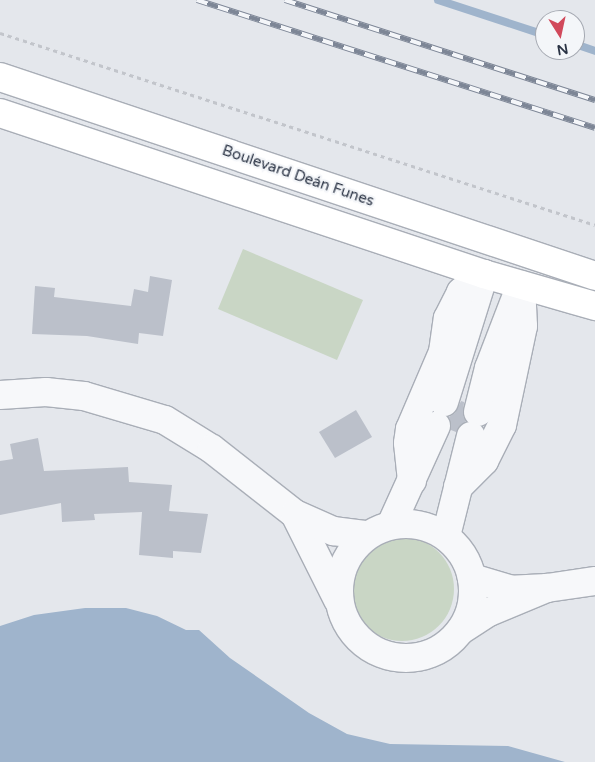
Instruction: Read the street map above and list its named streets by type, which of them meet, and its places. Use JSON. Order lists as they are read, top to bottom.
{
  "streets": {
    "main road": ["Boulevard Deán Funes"]
  },
  "north": "bottom"
}
